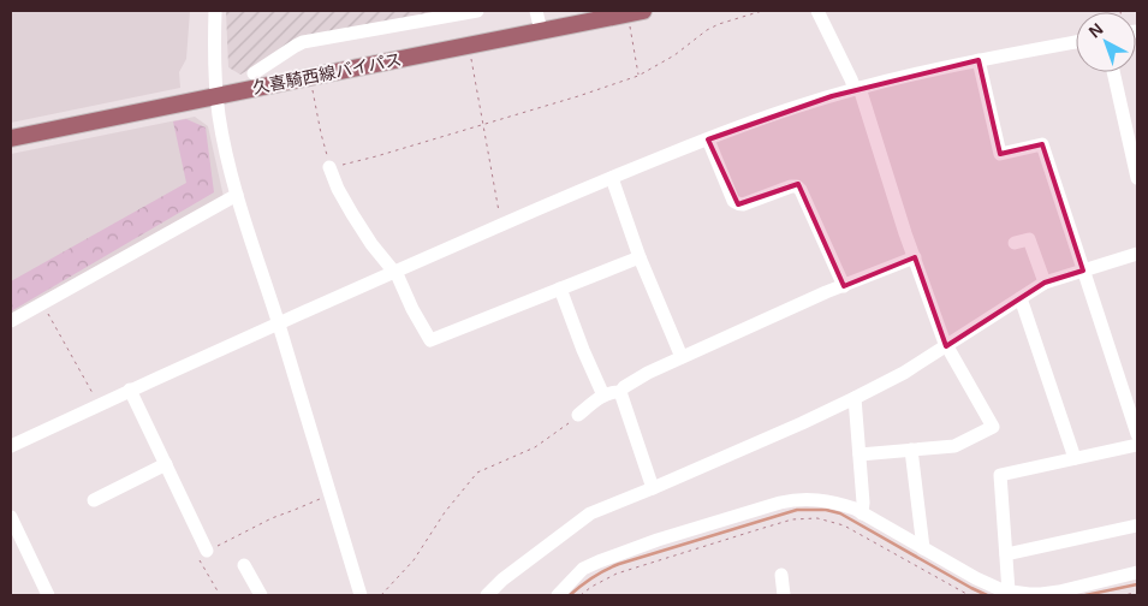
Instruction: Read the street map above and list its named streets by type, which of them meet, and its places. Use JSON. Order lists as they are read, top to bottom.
{
  "streets": {
    "main road": ["久喜騎西線バイパス"]
  },
  "north": "top left"
}
